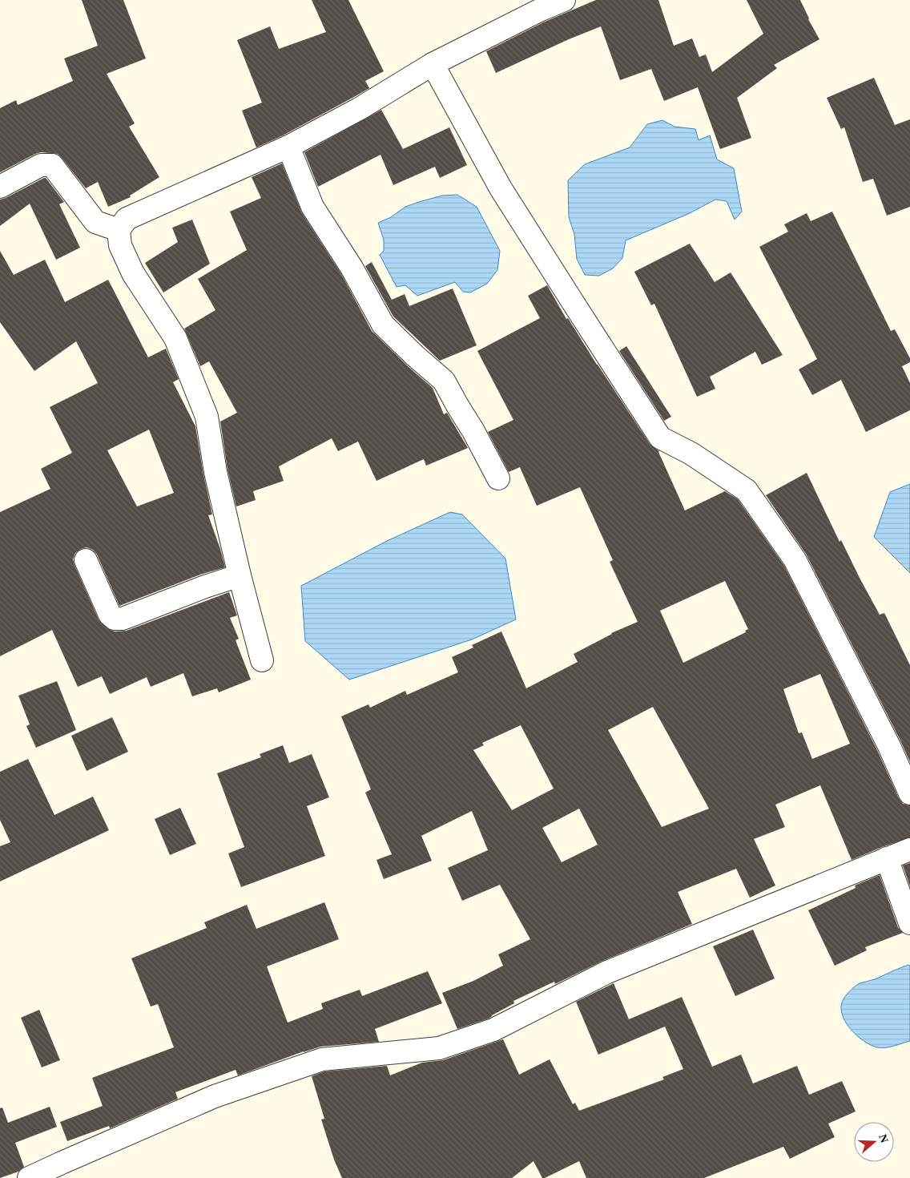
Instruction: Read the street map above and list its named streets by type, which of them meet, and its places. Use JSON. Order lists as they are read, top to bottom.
{
  "north": "right"
}
